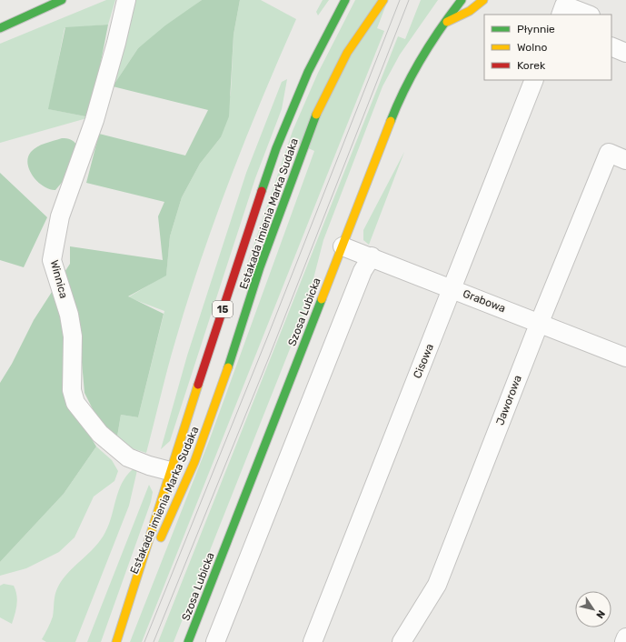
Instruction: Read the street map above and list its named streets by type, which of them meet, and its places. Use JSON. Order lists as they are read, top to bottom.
{
  "streets": {
    "main road": ["Estakada imienia Marka Sudaka", "15", "Szosa Lubicka"],
    "street": [
      "Winnica",
      "Grabowa",
      "Cisowa",
      "Jaworowa"
    ]
  },
  "crossings": [
    ["Estakada imienia Marka Sudaka", "15"],
    ["Winnica", "15"],
    ["Grabowa", "Szosa Lubicka"],
    ["Grabowa", "Cisowa"],
    ["Grabowa", "Jaworowa"]
  ],
  "legend": ["Płynnie", "Wolno", "Korek"],
  "north": "bottom right"
}
